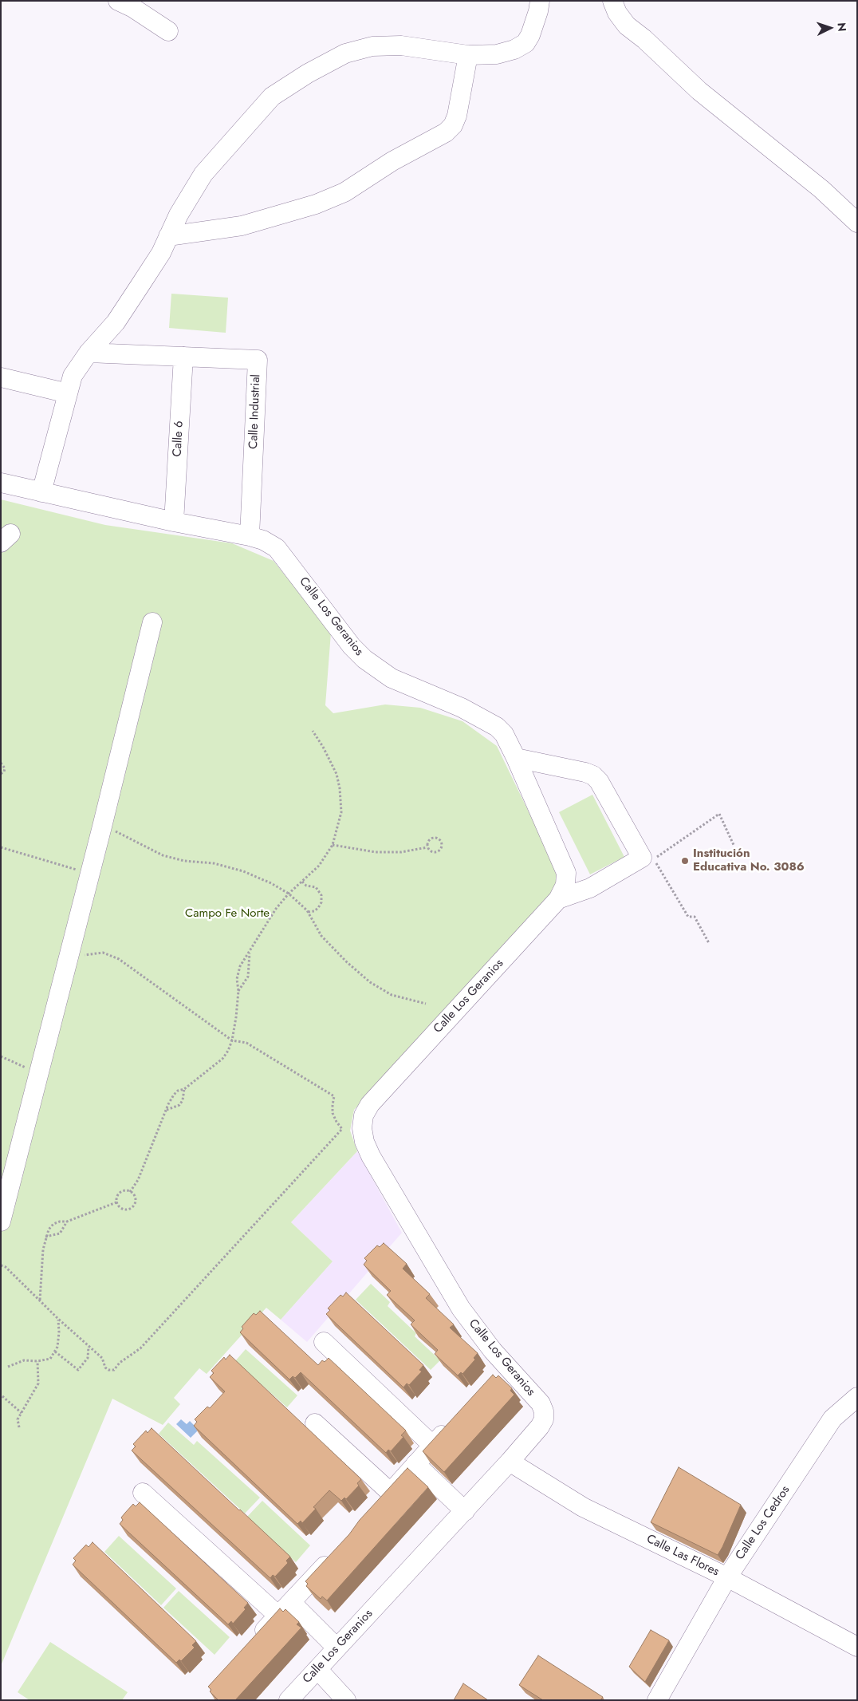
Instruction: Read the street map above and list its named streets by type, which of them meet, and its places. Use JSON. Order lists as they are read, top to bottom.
{
  "streets": {
    "street": [
      "Calle Industrial",
      "Calle 6",
      "Calle Los Geranios",
      "Calle Los Cedros",
      "Calle Las Flores"
    ]
  },
  "crossings": [
    ["Calle Industrial", "Calle 6"],
    ["Calle Industrial", "Calle Los Geranios"],
    ["Calle 6", "Calle Los Geranios"],
    ["Calle Los Geranios", "Calle Las Flores"],
    ["Calle Los Cedros", "Calle Las Flores"]
  ],
  "parks": ["Campo Fe Norte"],
  "places": ["Institución Educativa No. 3086"],
  "north": "right"
}
